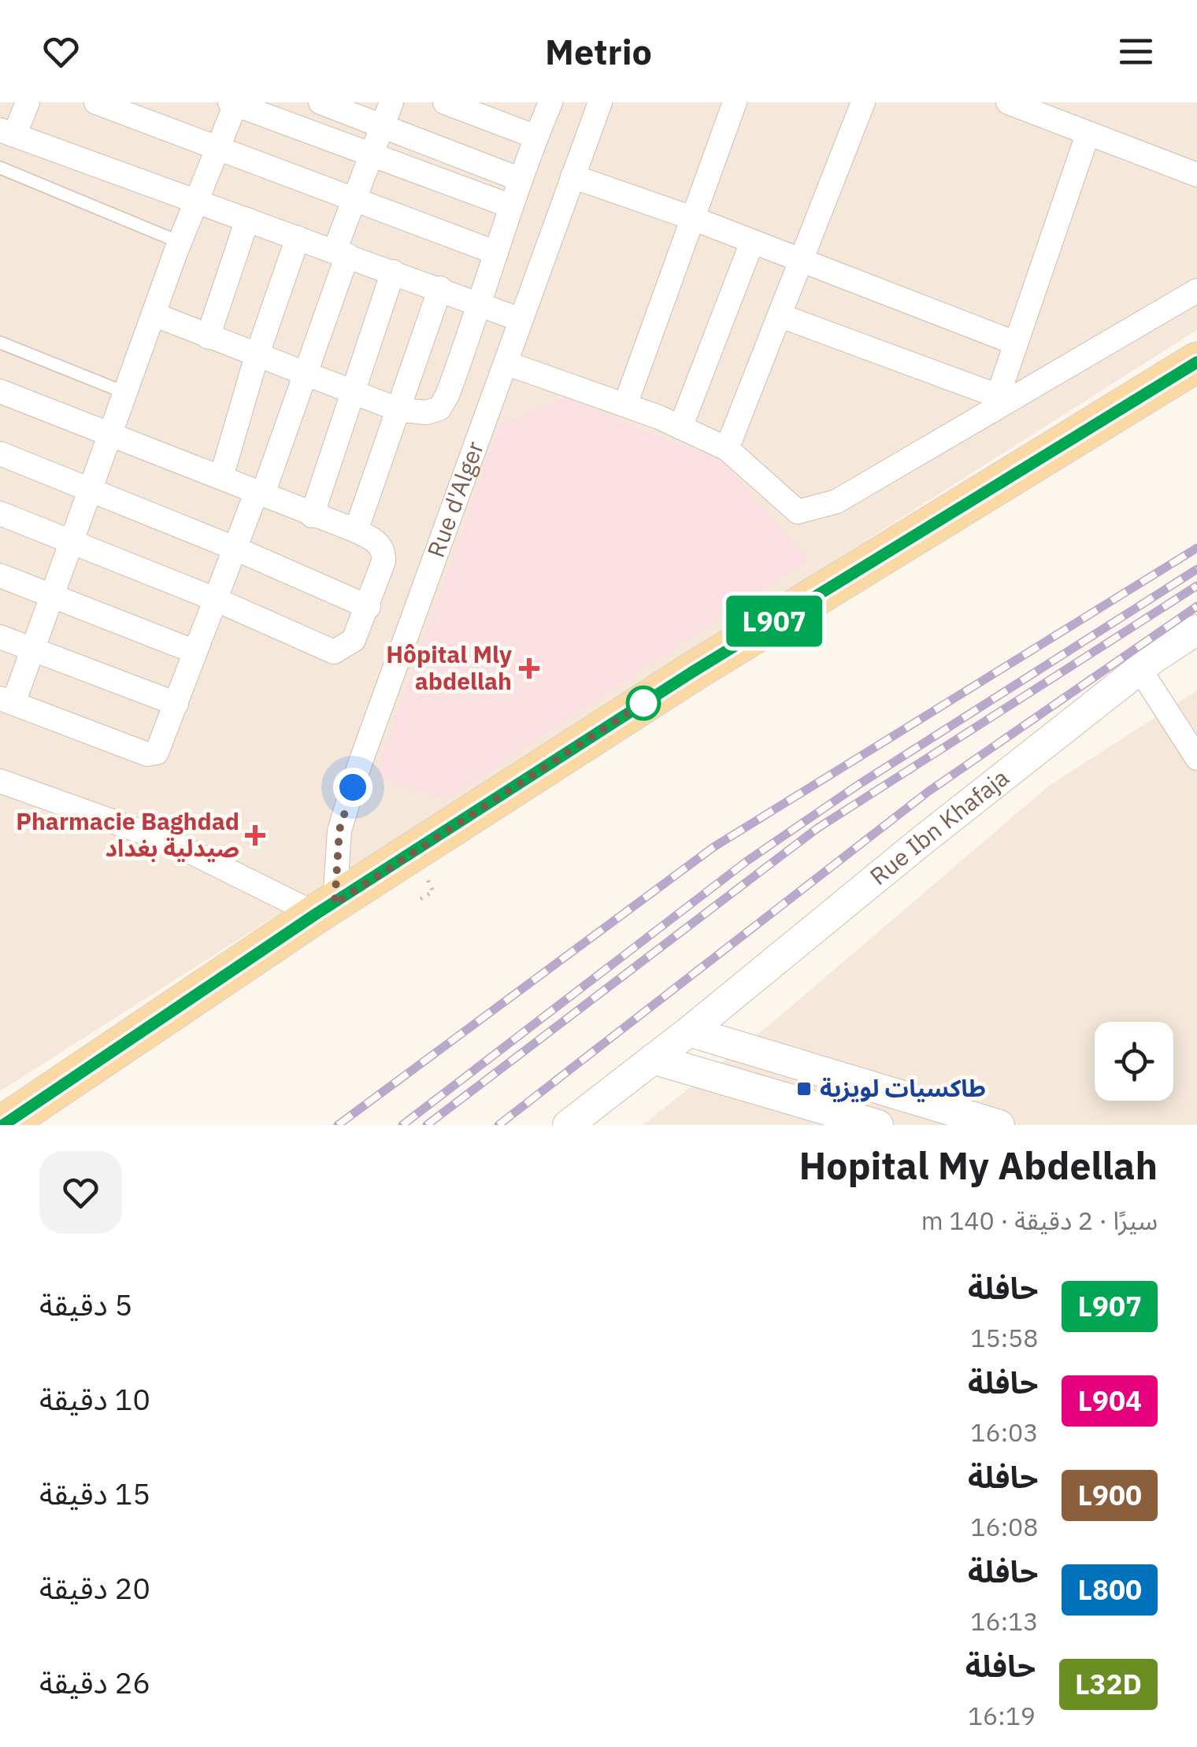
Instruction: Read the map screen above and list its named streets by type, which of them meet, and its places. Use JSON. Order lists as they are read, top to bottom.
{
  "streets": {
    "street": ["Rue d'Alger", "Rue Ibn Khafaja"]
  },
  "places": {
    "health": ["Hôpital Mly abdellah", "Pharmacie Baghdad صيدلية بغداد"],
    "transit": ["طاكسيات لويزية"]
  },
  "lines": ["bus line L907"],
  "page": {
    "header": "Metrio",
    "on_map": "L907",
    "heading": ["Hopital My Abdellah", "سيرًا · 2 دقيقة · 140 m"],
    "list": [
      {
        "mark": "L907",
        "name": "حافلة",
        "note": "15:58",
        "value": "5 دقيقة"
      },
      {
        "mark": "L904",
        "name": "حافلة",
        "note": "16:03",
        "value": "10 دقيقة"
      },
      {
        "mark": "L900",
        "name": "حافلة",
        "note": "16:08",
        "value": "15 دقيقة"
      },
      {
        "mark": "L800",
        "name": "حافلة",
        "note": "16:13",
        "value": "20 دقيقة"
      },
      {
        "mark": "L32D",
        "name": "حافلة",
        "note": "16:19",
        "value": "26 دقيقة"
      }
    ]
  }
}
